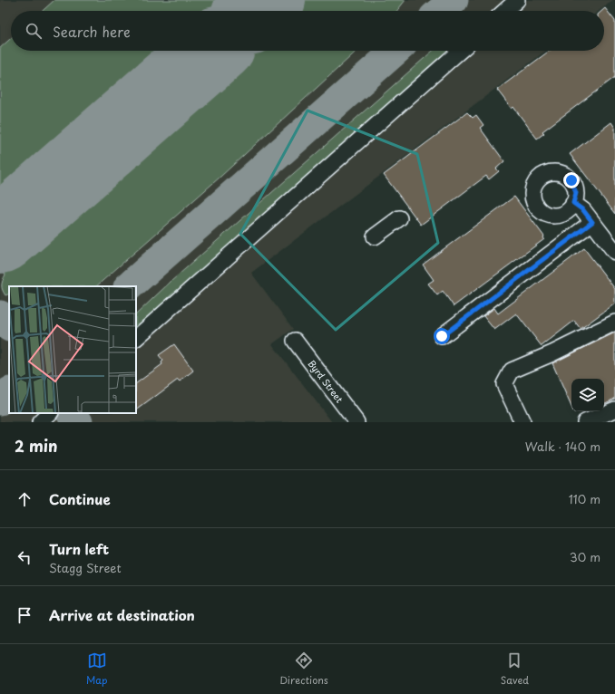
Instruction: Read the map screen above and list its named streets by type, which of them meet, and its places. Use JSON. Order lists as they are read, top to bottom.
{
  "streets": {
    "street": ["Byrd Street"]
  },
  "page": {
    "search": "Search here",
    "heading": ["2 min", "Walk · 140 m"],
    "list": [
      ["Continue", "110 m"],
      ["Turn left", "Stagg Street", "30 m"],
      "Arrive at destination"
    ],
    "nav": ["Map", "Directions", "Saved"]
  }
}
